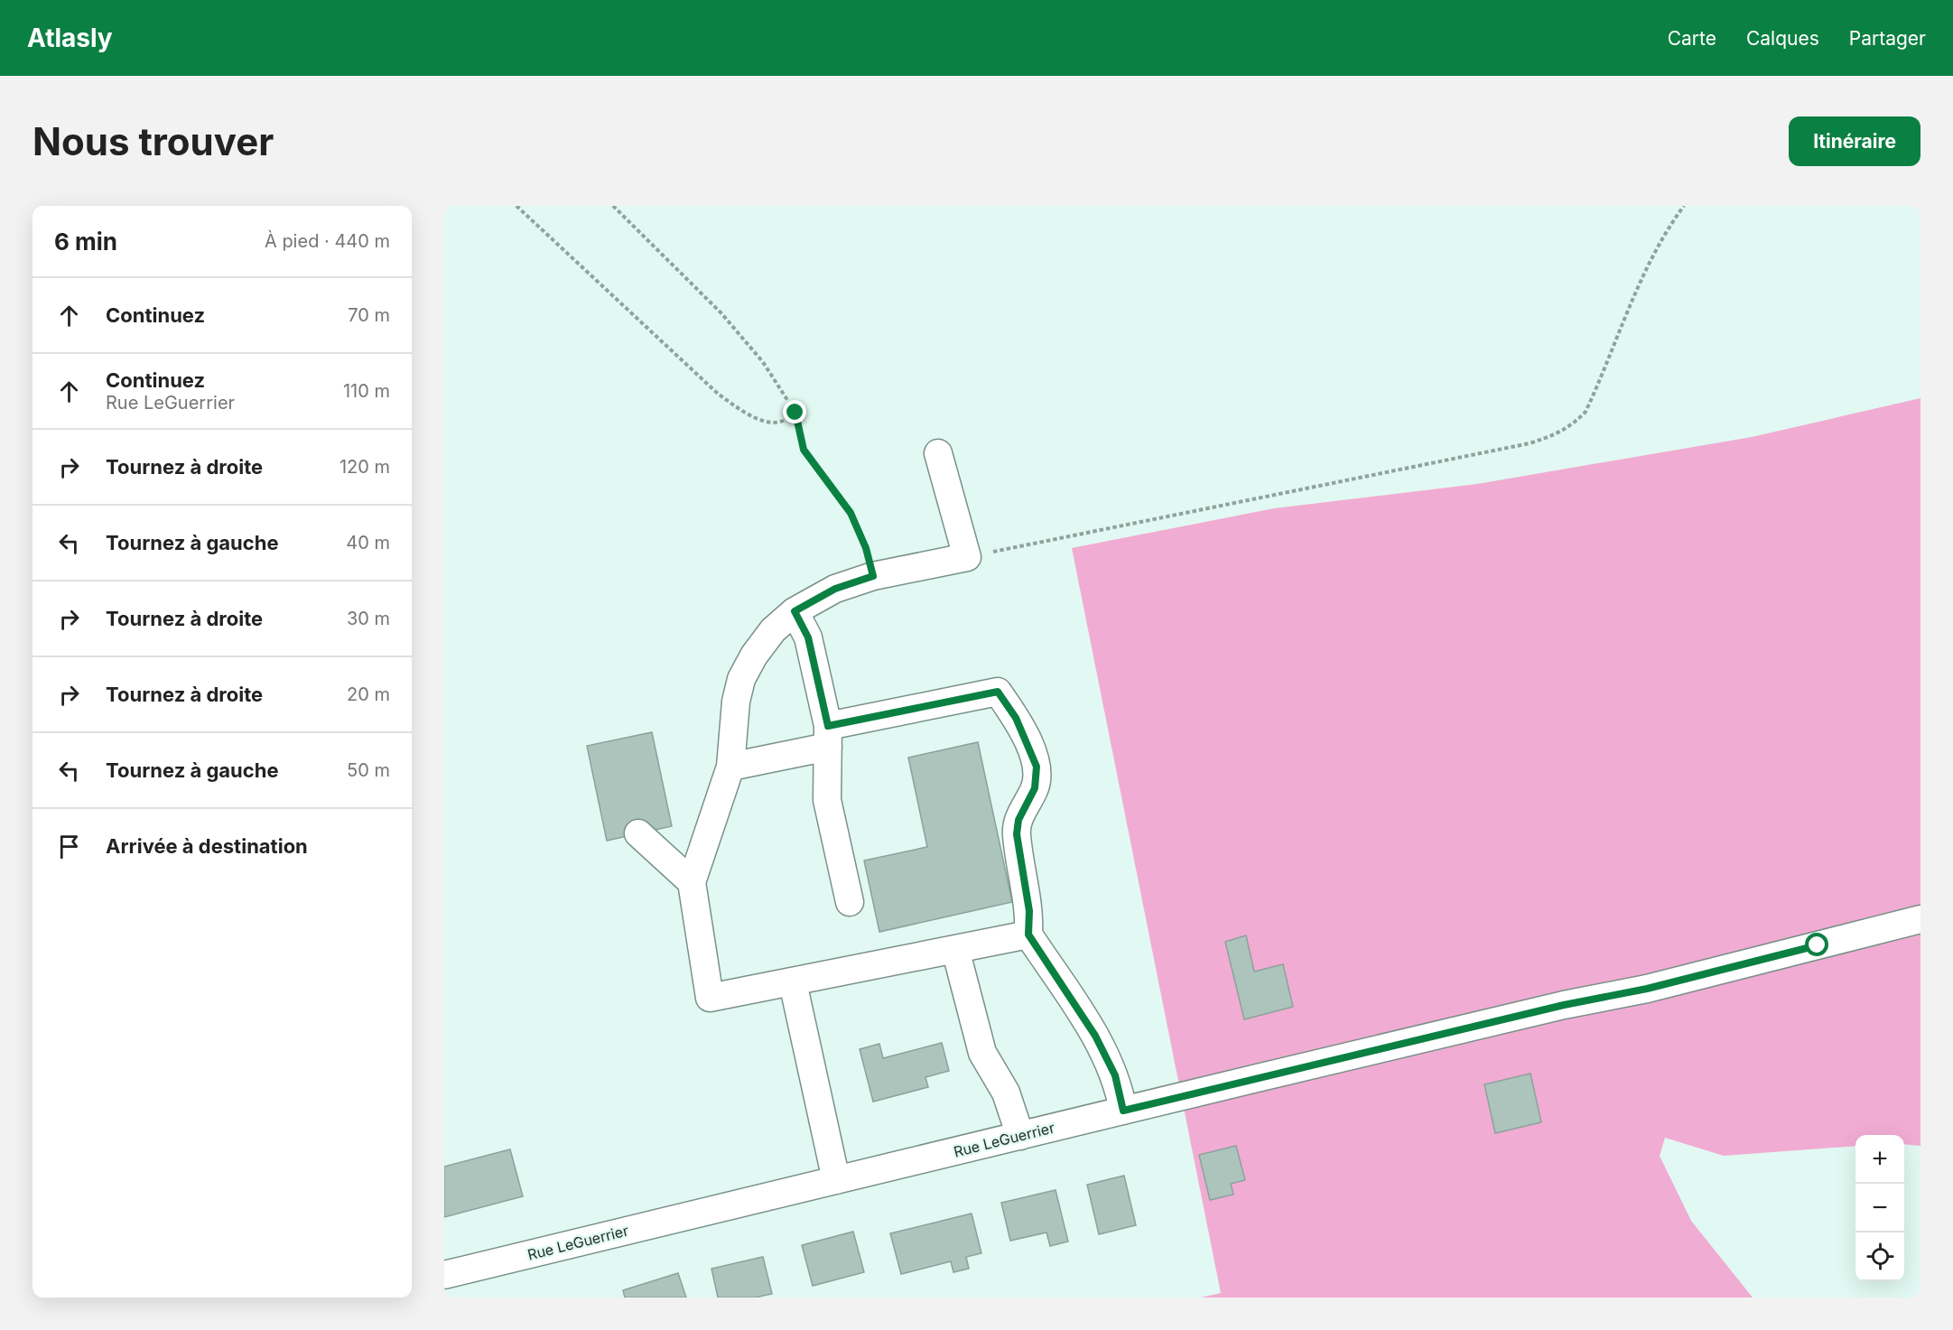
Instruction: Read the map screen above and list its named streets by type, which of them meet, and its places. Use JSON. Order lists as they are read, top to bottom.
{
  "streets": {
    "street": ["Rue LeGuerrier"]
  },
  "page": {
    "header": "Atlasly",
    "nav": ["Carte", "Calques", "Partager"],
    "buttons": "Itinéraire",
    "title": "Nous trouver",
    "heading": ["6 min", "À pied · 440 m"],
    "list": [
      ["Continuez", "70 m"],
      ["Continuez", "Rue LeGuerrier", "110 m"],
      ["Tournez à droite", "120 m"],
      ["Tournez à gauche", "40 m"],
      ["Tournez à droite", "30 m"],
      ["Tournez à droite", "20 m"],
      ["Tournez à gauche", "50 m"],
      "Arrivée à destination"
    ],
    "map_buttons": ["+", "−"]
  }
}
